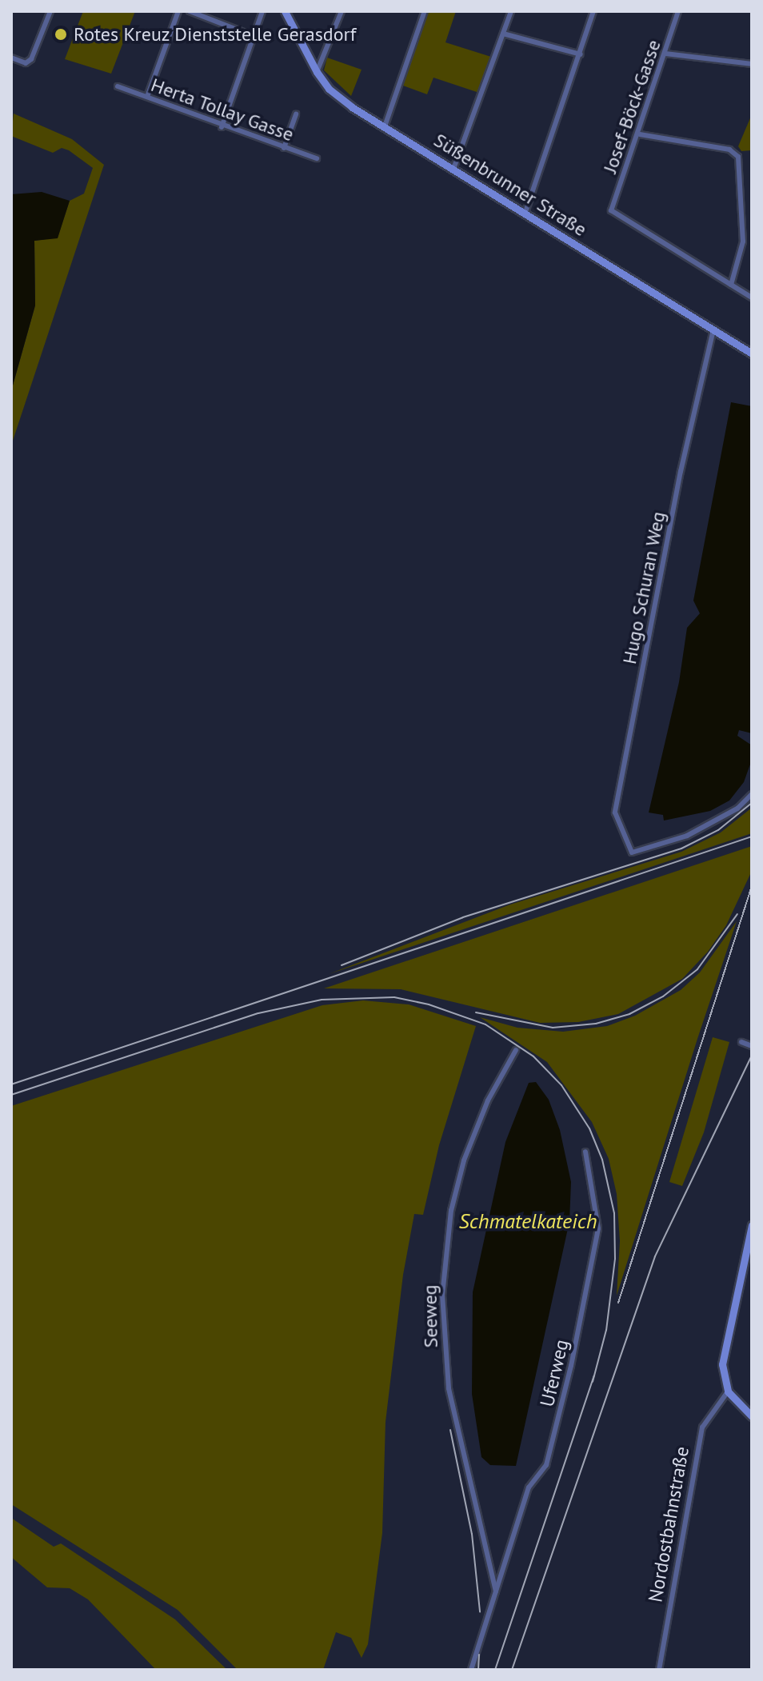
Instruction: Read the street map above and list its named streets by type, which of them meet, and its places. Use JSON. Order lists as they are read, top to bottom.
{
  "streets": {
    "street": [
      "Josef-Böck-Gasse",
      "Herta Tollay Gasse",
      "Süßenbrunner Straße",
      "Hugo Schuran Weg",
      "Seeweg",
      "Uferweg",
      "Nordostbahnstraße"
    ]
  },
  "crossings": [
    ["Süßenbrunner Straße", "Hugo Schuran Weg"],
    ["Seeweg", "Uferweg"]
  ],
  "water": ["Schmatelkateich"],
  "places": ["Rotes Kreuz Dienststelle Gerasdorf"]
}
